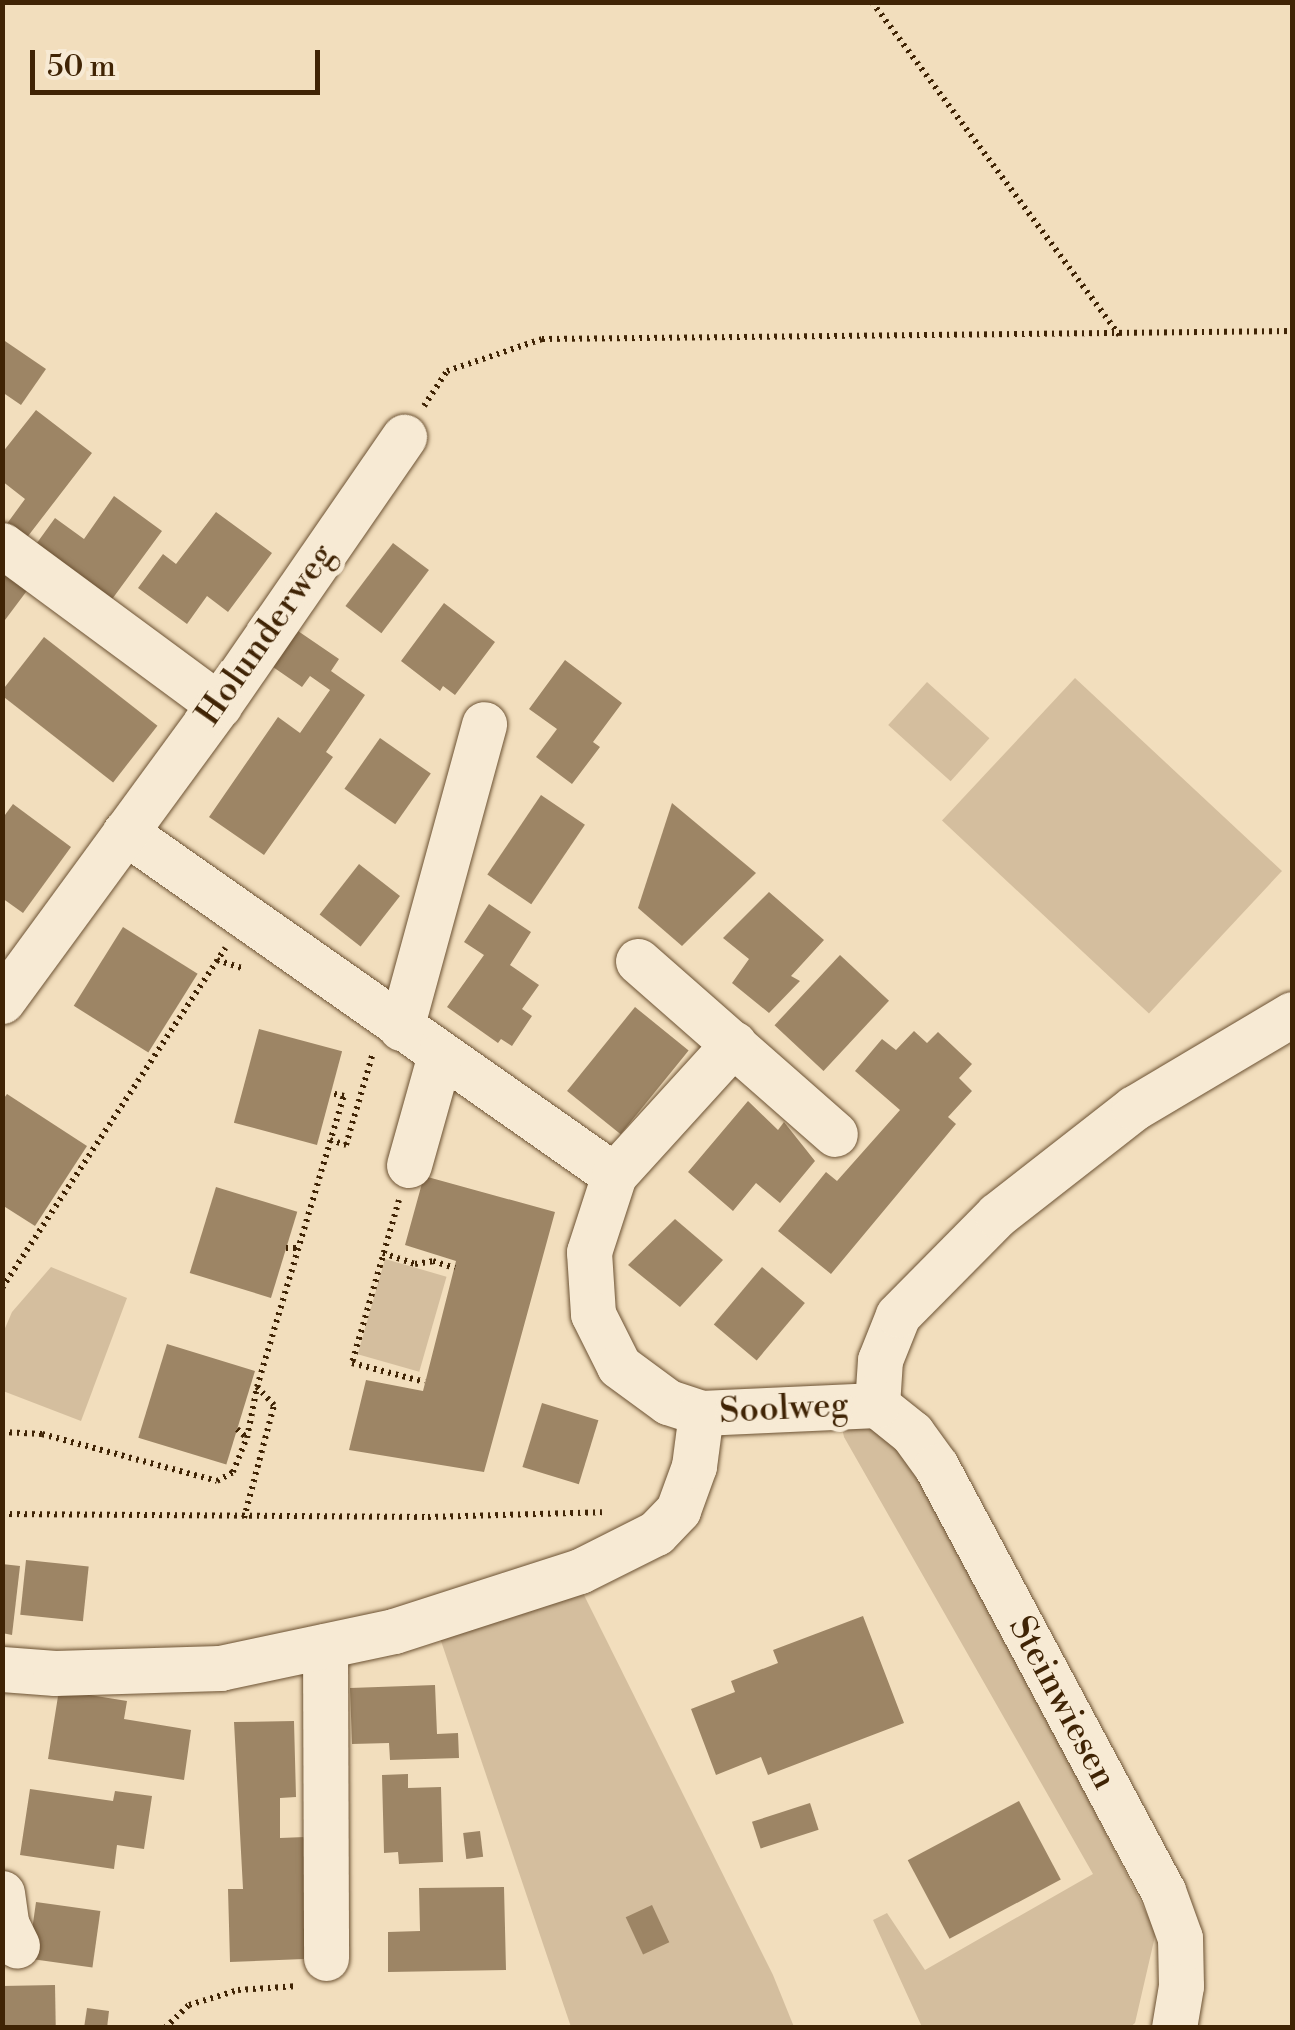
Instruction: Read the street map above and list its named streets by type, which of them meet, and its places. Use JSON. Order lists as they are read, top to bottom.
{
  "streets": {
    "street": ["Holunderweg", "Soolweg", "Steinwiesen"]
  },
  "crossings": [
    ["Soolweg", "Steinwiesen"]
  ],
  "scale_bar": "50 m"
}
